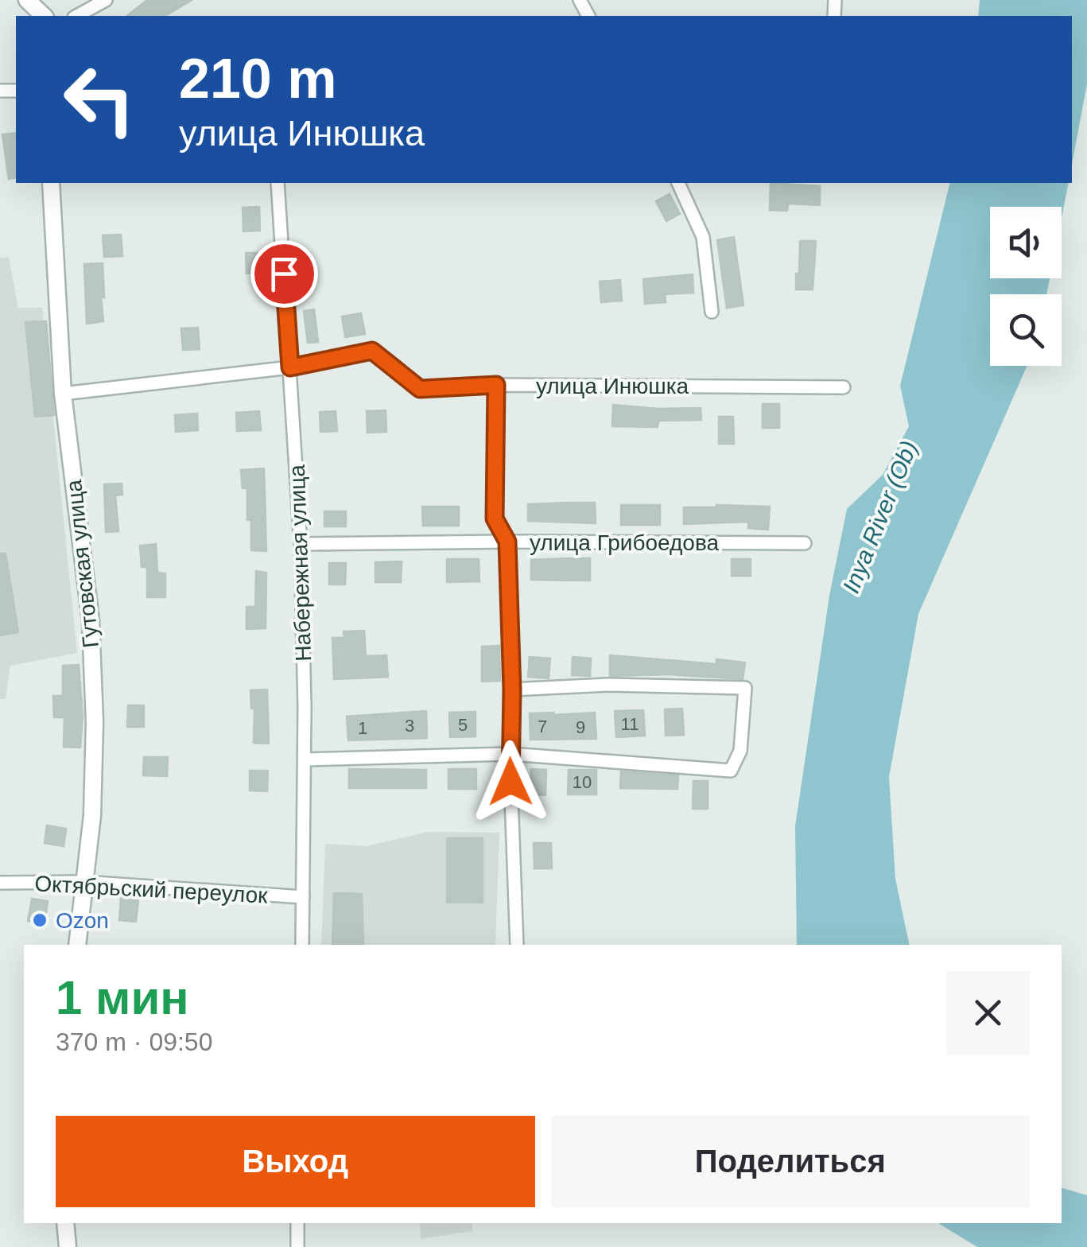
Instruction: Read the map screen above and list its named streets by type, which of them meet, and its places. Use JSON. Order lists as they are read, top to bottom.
{
  "streets": {
    "street": [
      "улица Инюшка",
      "улица Грибоедова",
      "Набережная улица",
      "Гутовская улица",
      "Октябрьский переулок"
    ]
  },
  "crossings": [
    ["улица Инюшка", "Набережная улица"],
    ["улица Инюшка", "Гутовская улица"],
    ["улица Грибоедова", "Набережная улица"],
    ["Набережная улица", "Октябрьский переулок"],
    ["Гутовская улица", "Октябрьский переулок"]
  ],
  "water": ["Inya River (Ob)"],
  "places": ["Ozon"],
  "house_numbers": [
    "11",
    "5",
    "3",
    "7",
    "9",
    "1",
    "10"
  ],
  "page": {
    "turn": ["210 m", "улица Инюшка"],
    "heading": ["1 мин", "370 m · 09:50"],
    "buttons": ["Выход", "Поделиться"]
  }
}
